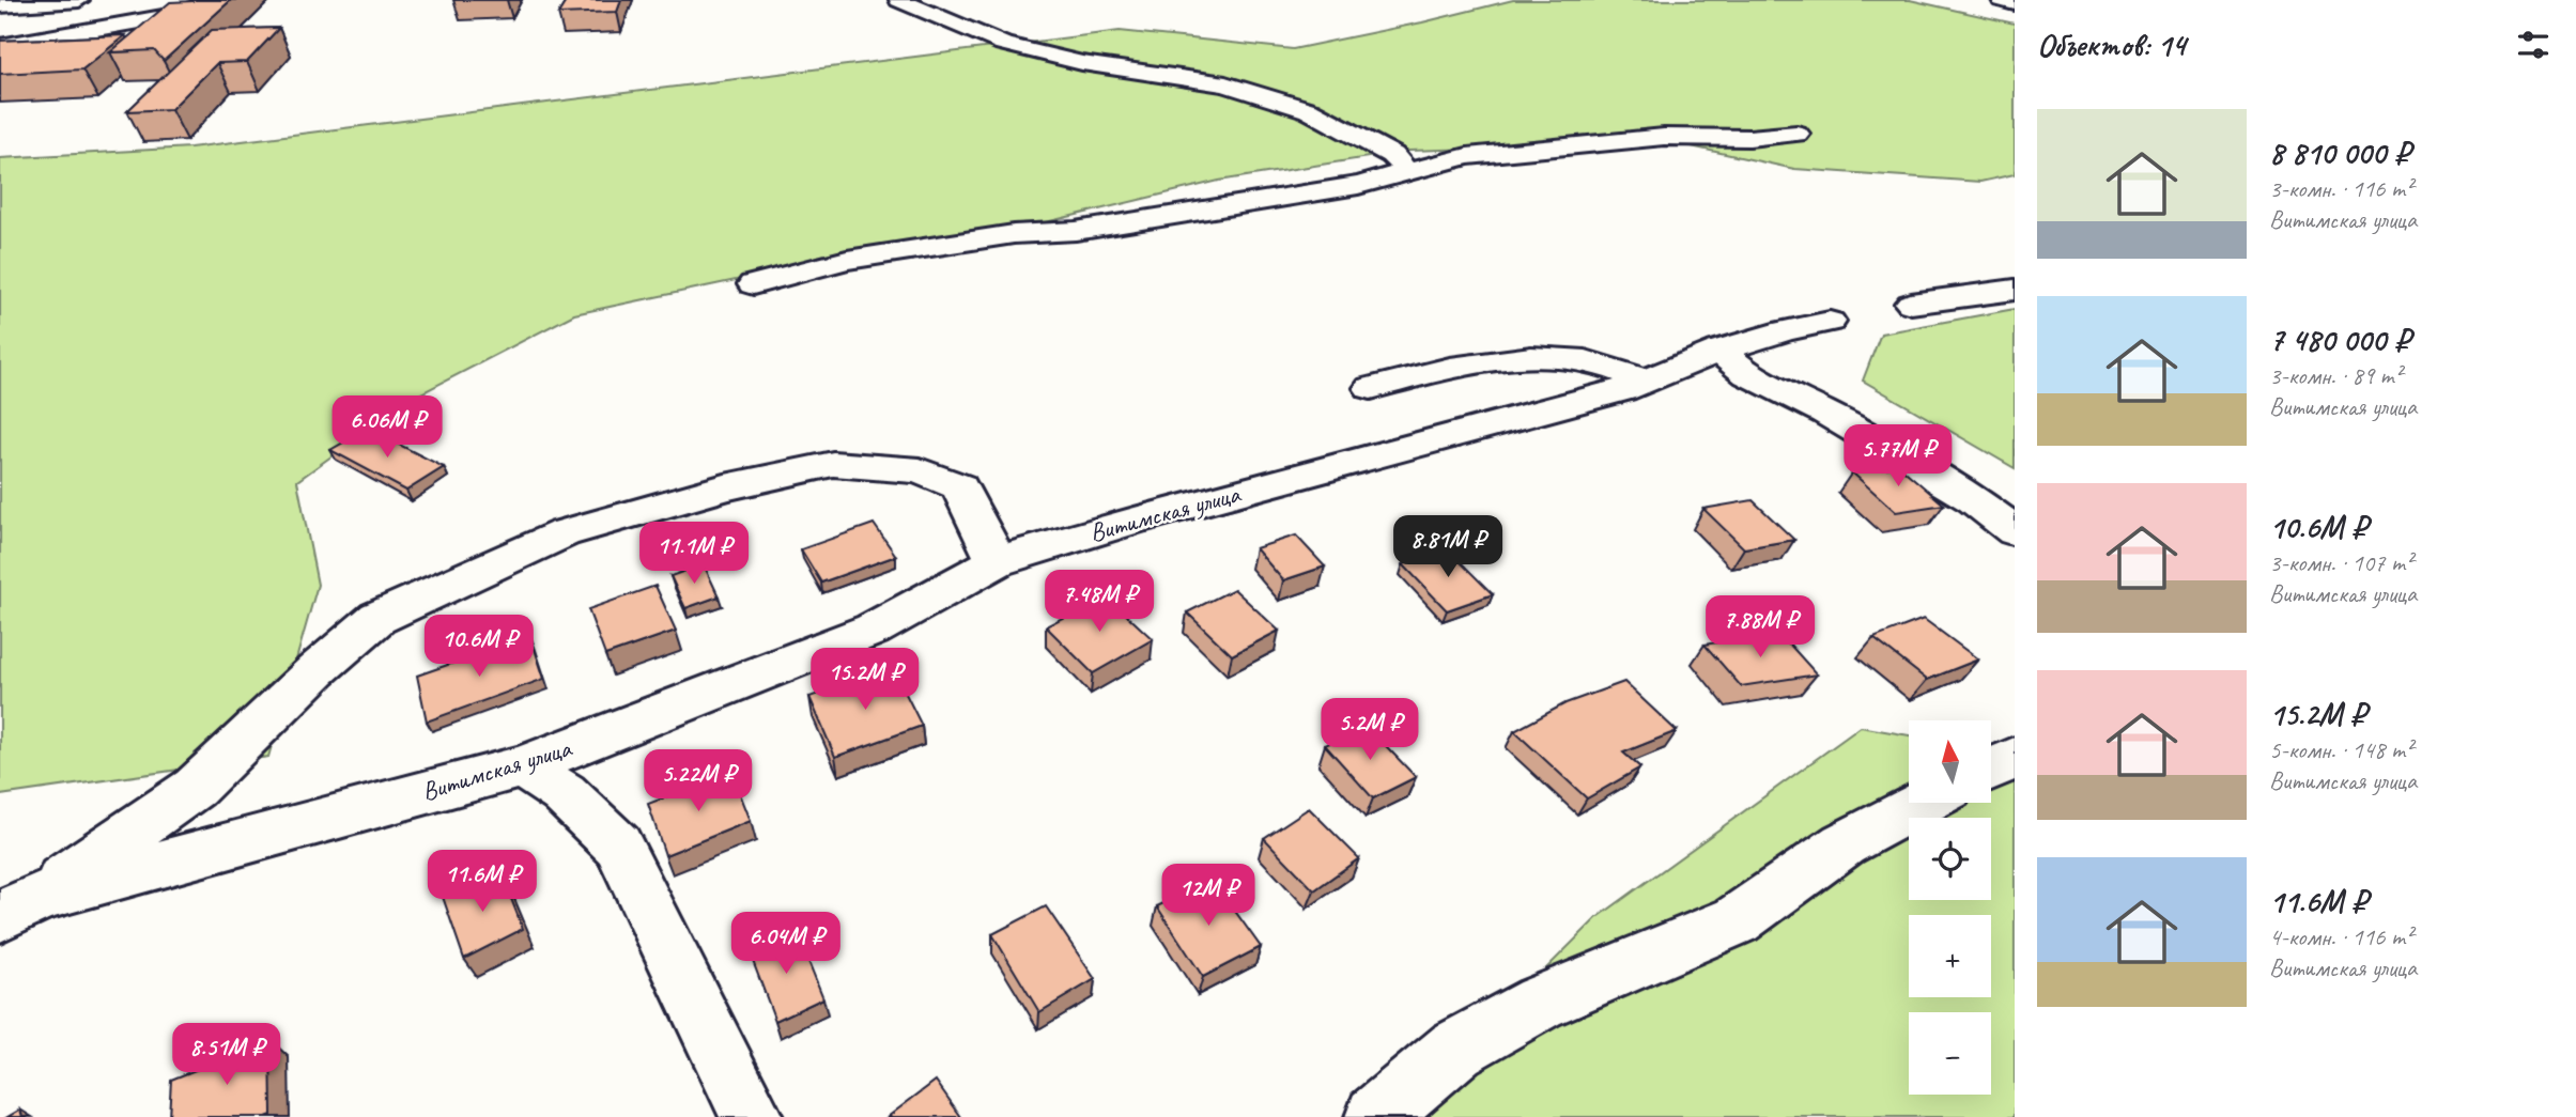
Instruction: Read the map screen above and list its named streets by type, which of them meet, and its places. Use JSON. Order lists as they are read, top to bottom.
{
  "streets": {
    "street": ["Витимская улица"]
  },
  "north": "top",
  "page": {
    "heading": "Объектов: 14",
    "list": [
      {
        "name": "8 810 000 ₽",
        "note": "3-комн. · 116 m² · Витимская улица"
      },
      {
        "name": "7 480 000 ₽",
        "note": "3-комн. · 89 m² · Витимская улица"
      },
      {
        "name": "10.6M ₽",
        "note": "3-комн. · 107 m² · Витимская улица"
      },
      {
        "name": "15.2M ₽",
        "note": "5-комн. · 148 m² · Витимская улица"
      },
      {
        "name": "11.6M ₽",
        "note": "4-комн. · 116 m² · Витимская улица"
      }
    ],
    "price": [
      "6.06M ₽",
      "5.77M ₽",
      "8.81M ₽",
      "11.1M ₽",
      "7.48M ₽",
      "7.88M ₽",
      "10.6M ₽",
      "15.2M ₽",
      "5.2M ₽",
      "5.22M ₽",
      "11.6M ₽",
      "12M ₽",
      "6.04M ₽",
      "8.51M ₽"
    ],
    "map_buttons": ["+", "−"]
  }
}
